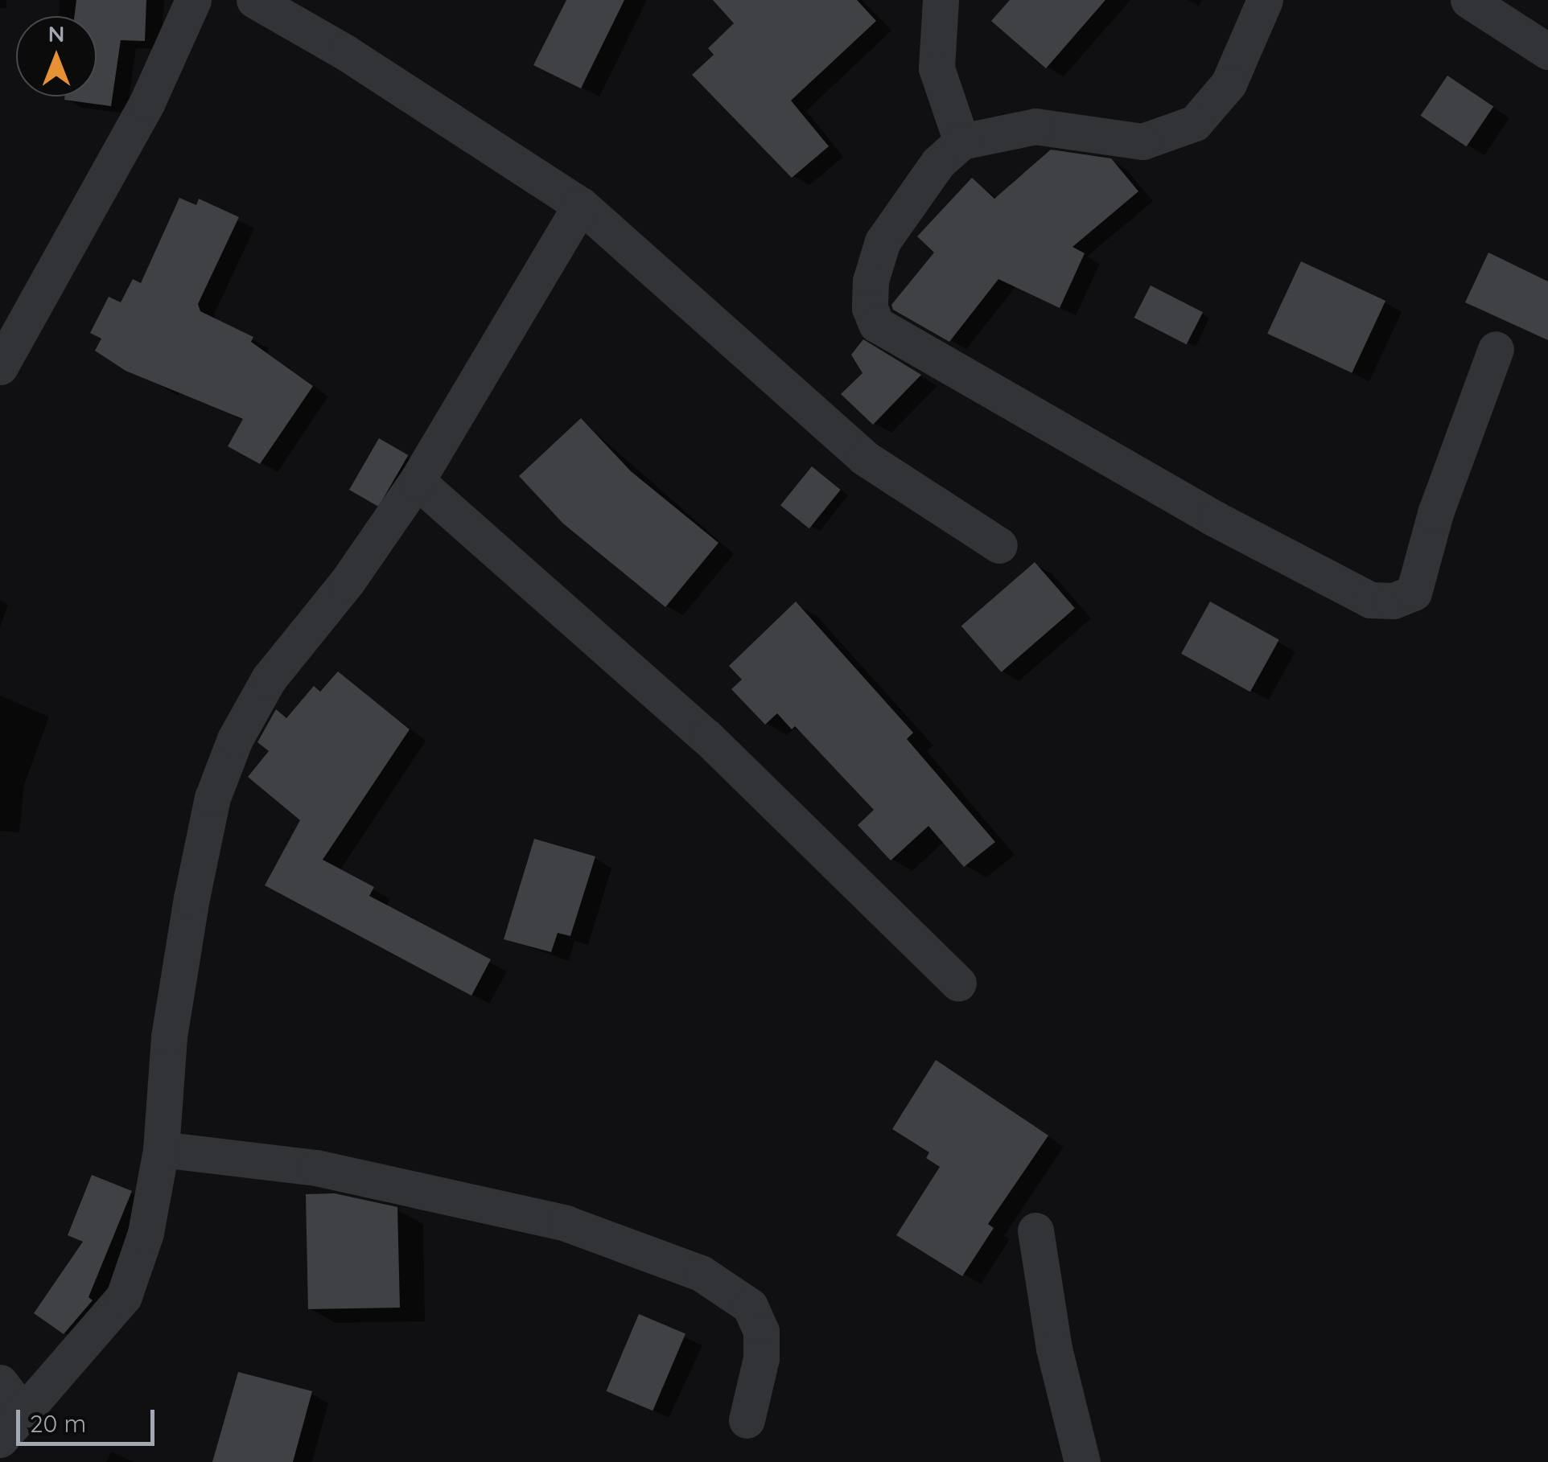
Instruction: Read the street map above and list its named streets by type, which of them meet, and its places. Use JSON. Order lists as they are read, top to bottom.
{
  "scale_bar": "20 m",
  "north": "top"
}
